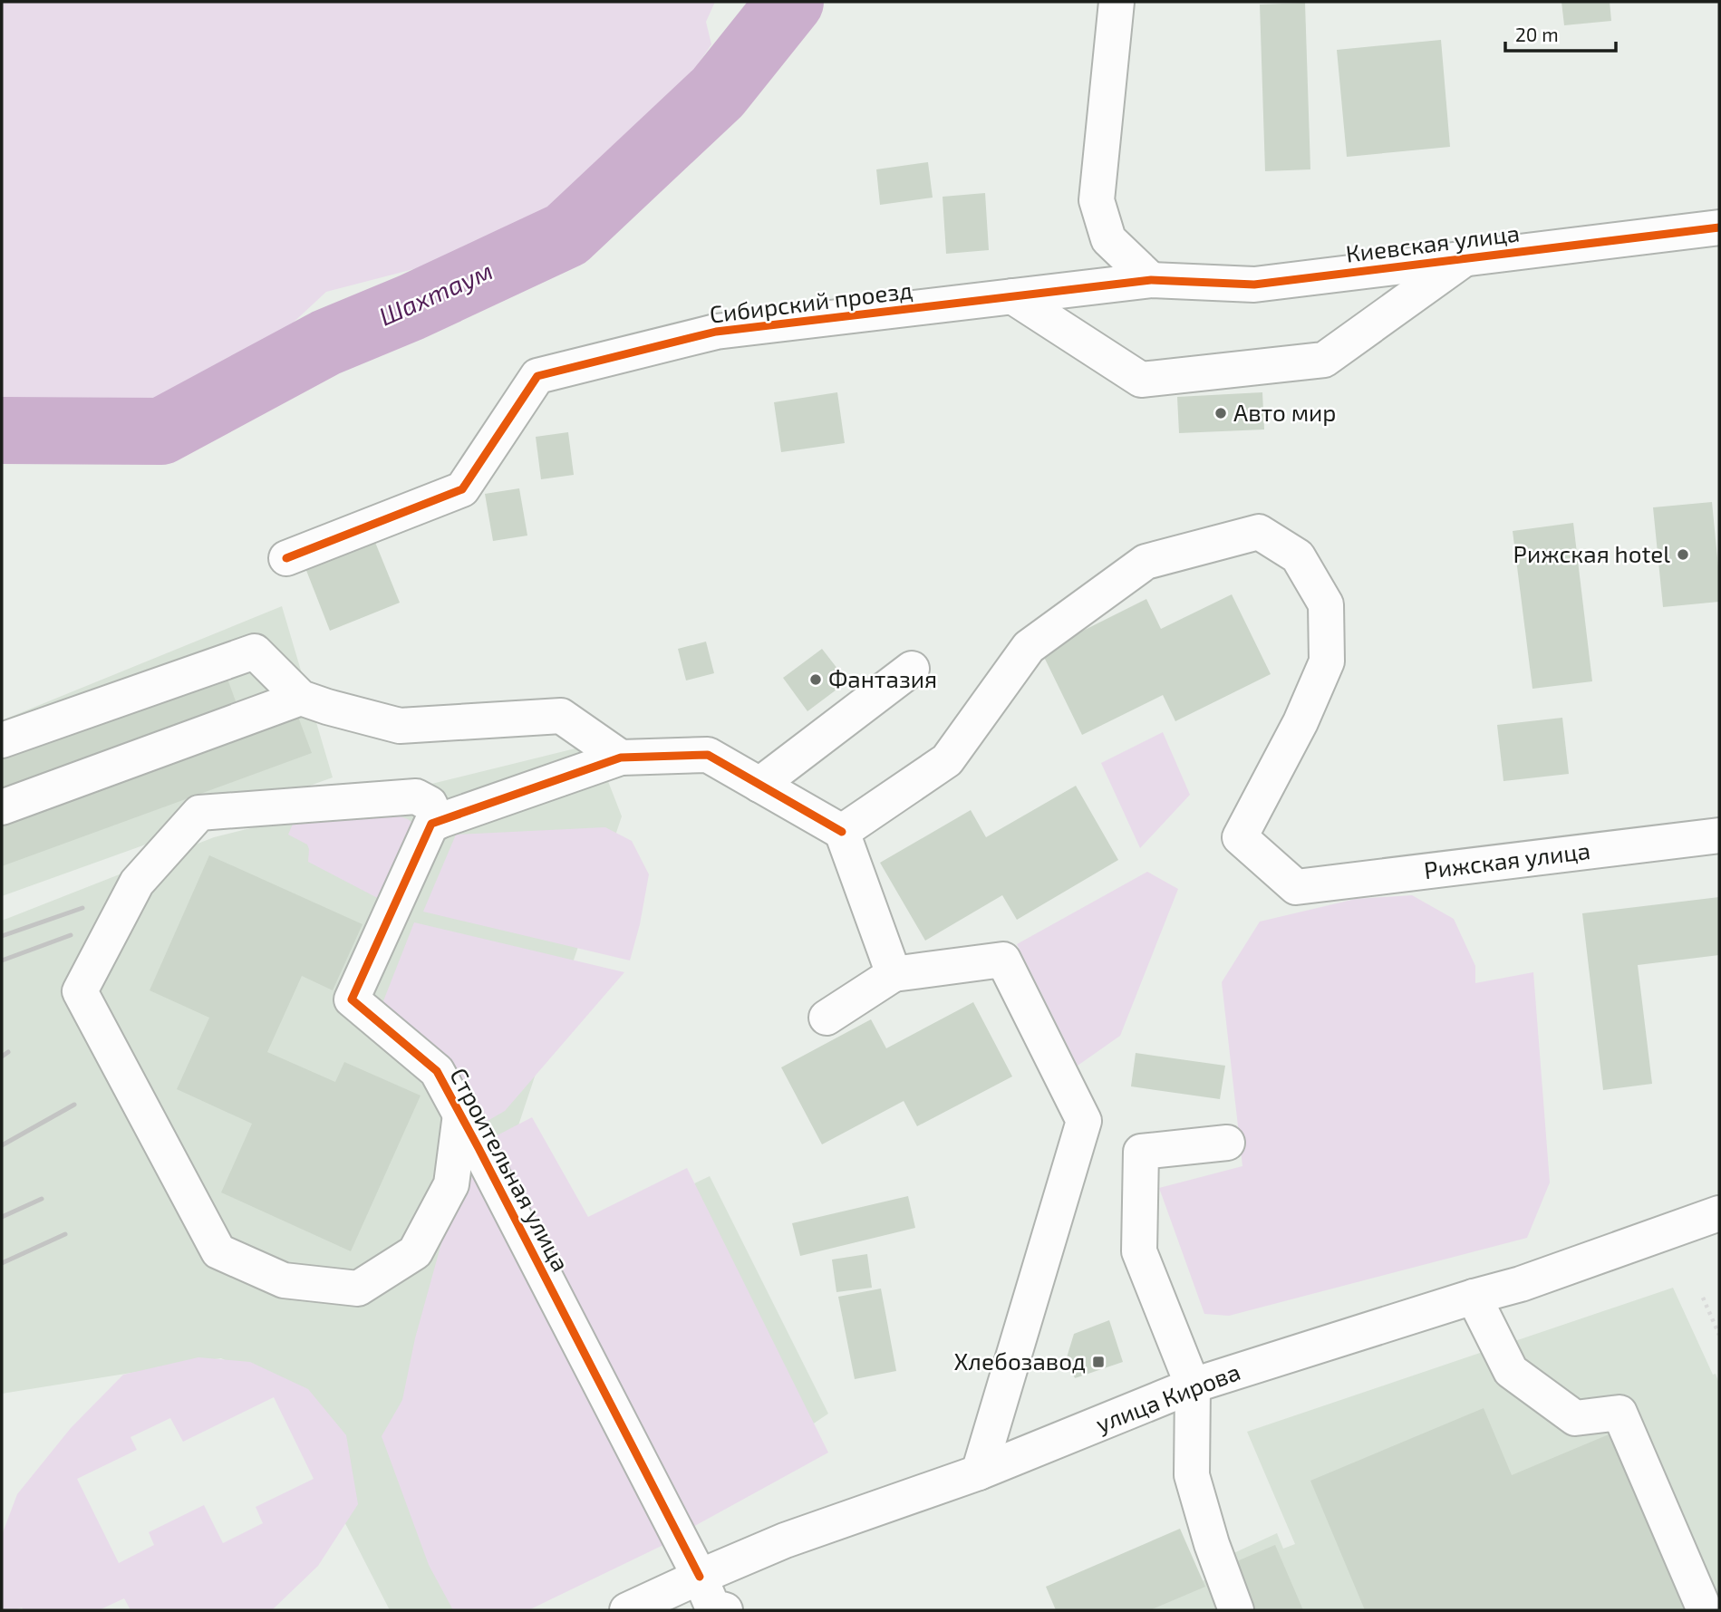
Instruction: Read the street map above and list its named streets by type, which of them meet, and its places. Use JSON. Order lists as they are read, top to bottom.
{
  "streets": {
    "street": [
      "Киевская улица",
      "Сибирский проезд",
      "Рижская улица",
      "Строительная улица",
      "улица Кирова"
    ]
  },
  "crossings": [
    ["Киевская улица", "Сибирский проезд"],
    ["Строительная улица", "улица Кирова"]
  ],
  "water": ["Шахтаум"],
  "places": {
    "other": ["Авто мир", "Рижская hotel", "Фантазия"],
    "transit": ["Хлебозавод"]
  },
  "scale_bar": "20 m"
}
